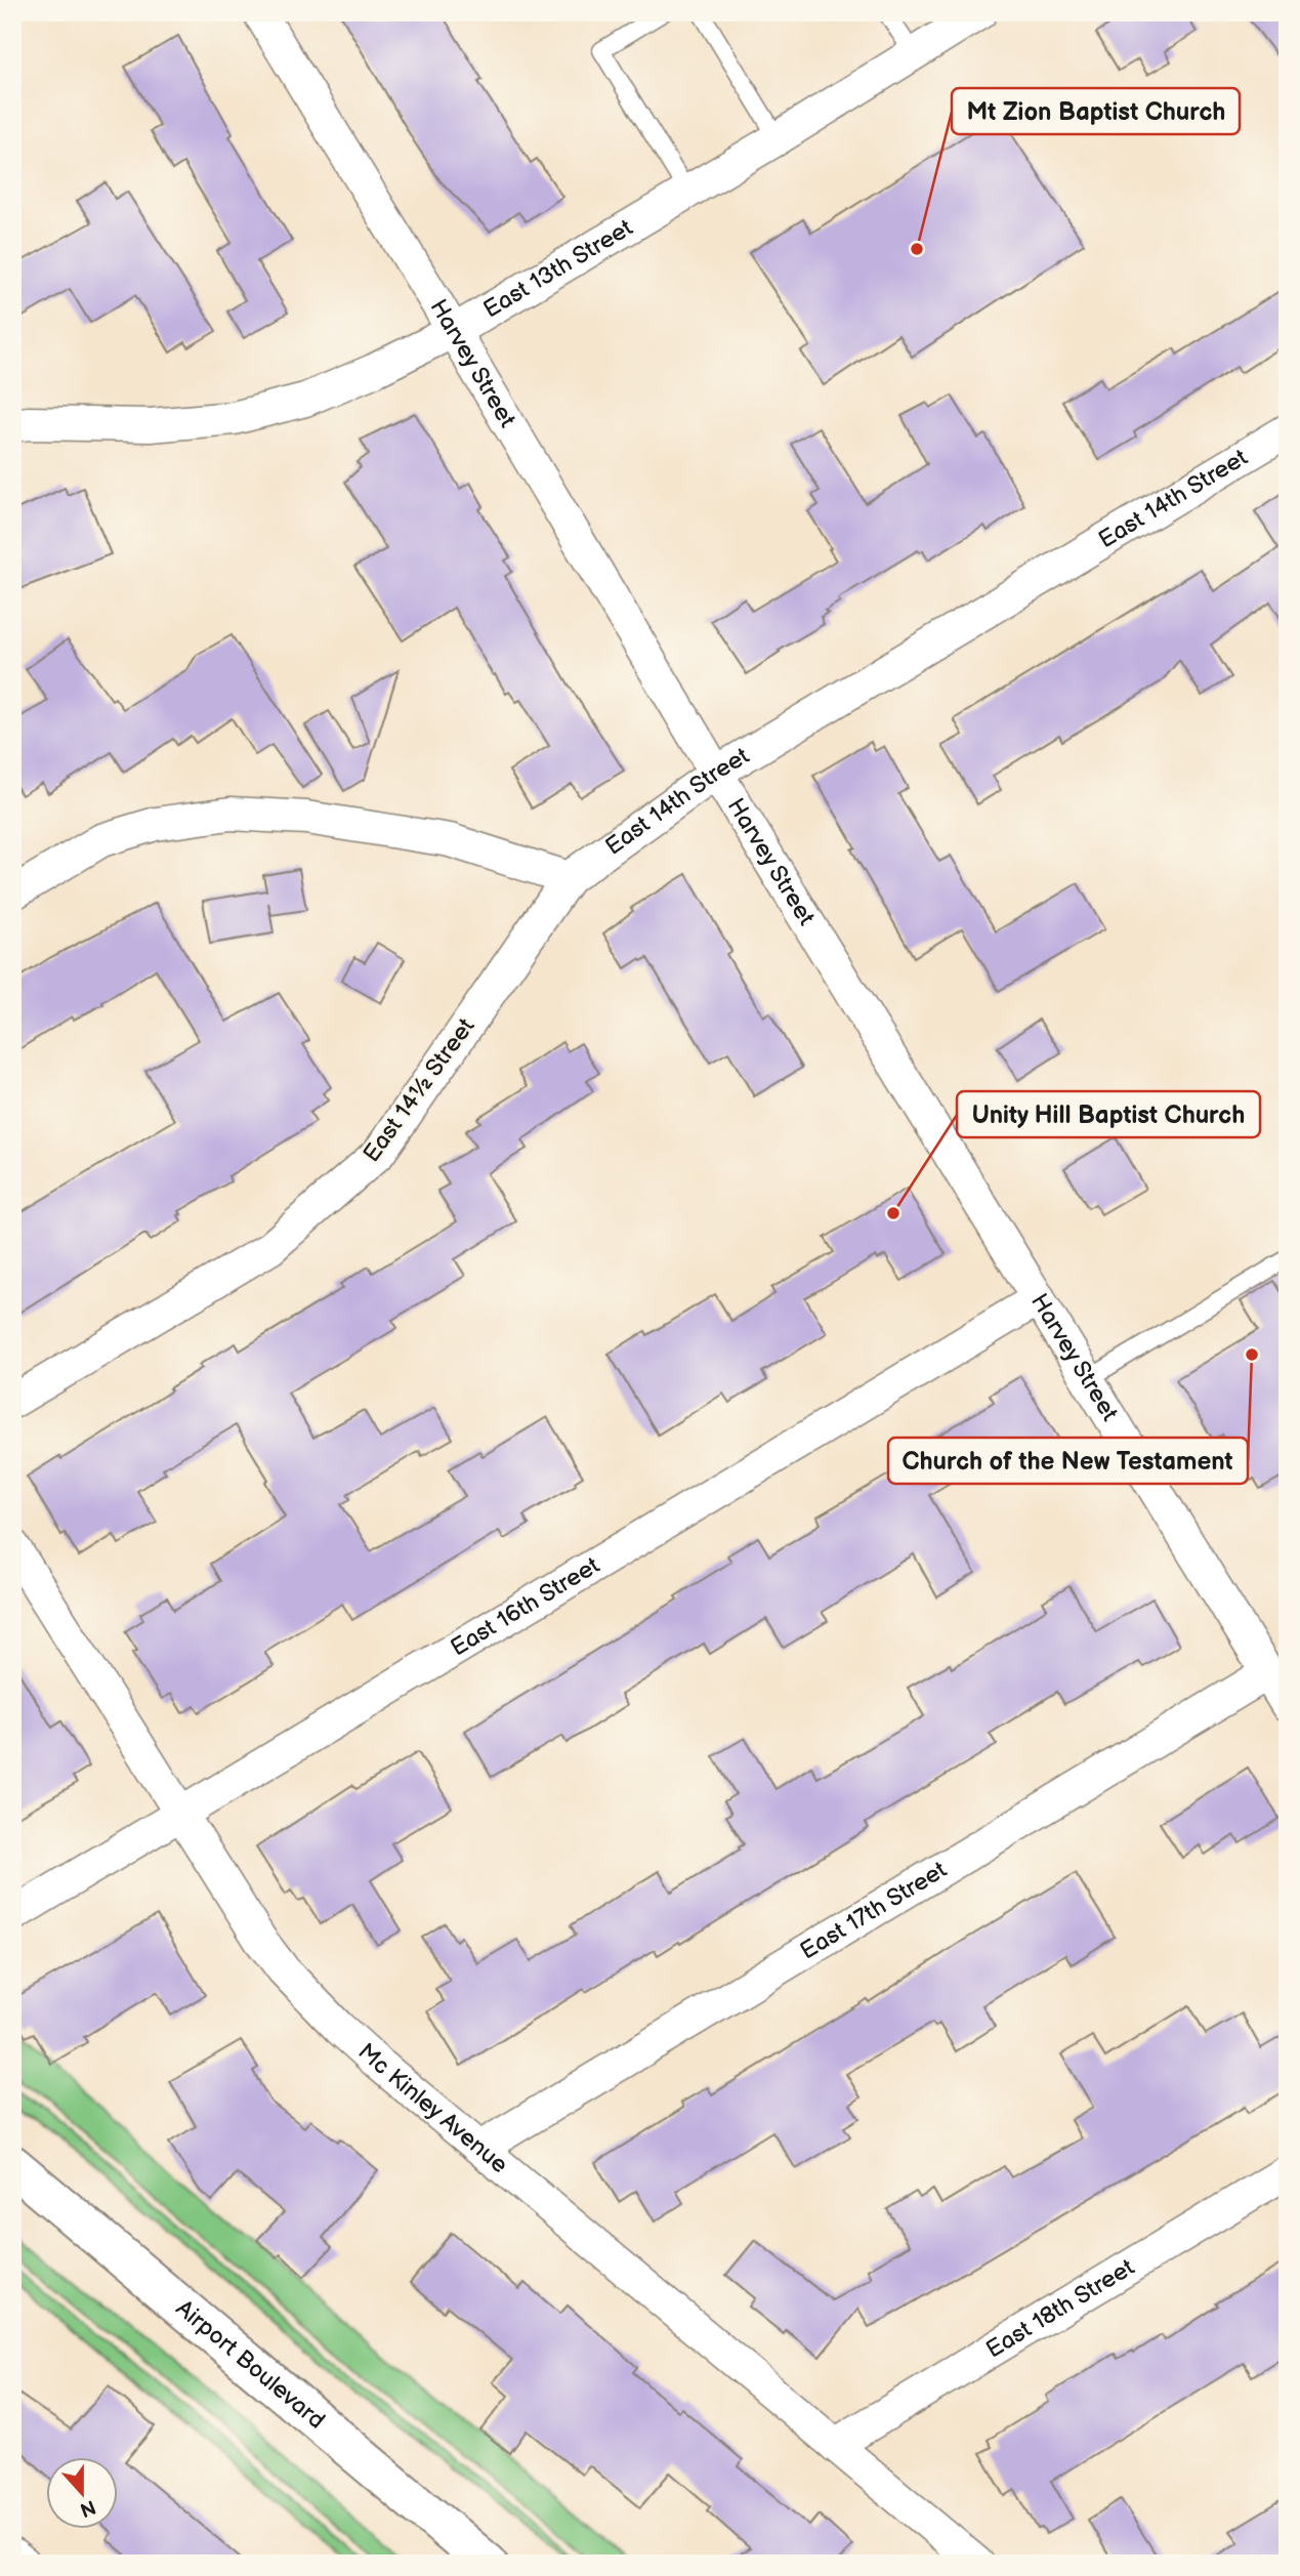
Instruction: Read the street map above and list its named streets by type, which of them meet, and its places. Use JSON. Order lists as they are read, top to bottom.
{
  "streets": {
    "main road": ["Airport Boulevard"],
    "street": [
      "East 13th Street",
      "Harvey Street",
      "East 14th Street",
      "East 14½ Street",
      "East 16th Street",
      "East 17th Street",
      "Mc Kinley Avenue",
      "East 18th Street"
    ]
  },
  "crossings": [
    ["East 13th Street", "Harvey Street"],
    ["Harvey Street", "East 14th Street"],
    ["Harvey Street", "East 16th Street"],
    ["Harvey Street", "East 17th Street"],
    ["East 14th Street", "East 14½ Street"],
    ["East 16th Street", "Mc Kinley Avenue"],
    ["East 17th Street", "Mc Kinley Avenue"],
    ["Mc Kinley Avenue", "East 18th Street"]
  ],
  "places": ["Mt Zion Baptist Church", "Unity Hill Baptist Church", "Church of the New Testament"],
  "north": "bottom"
}
